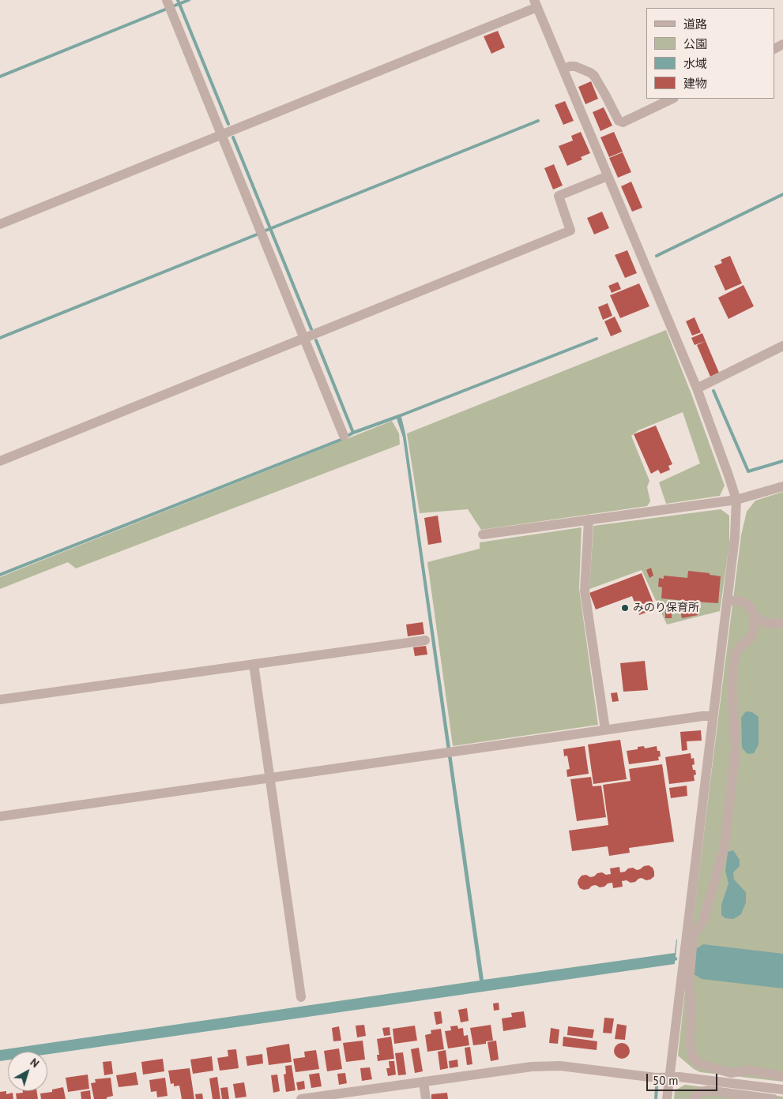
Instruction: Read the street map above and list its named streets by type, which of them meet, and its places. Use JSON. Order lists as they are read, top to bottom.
{
  "places": ["みのり保育所"],
  "legend": [
    "道路",
    "公園",
    "水域",
    "建物"
  ],
  "scale_bar": "50 m",
  "north": "top right"
}
